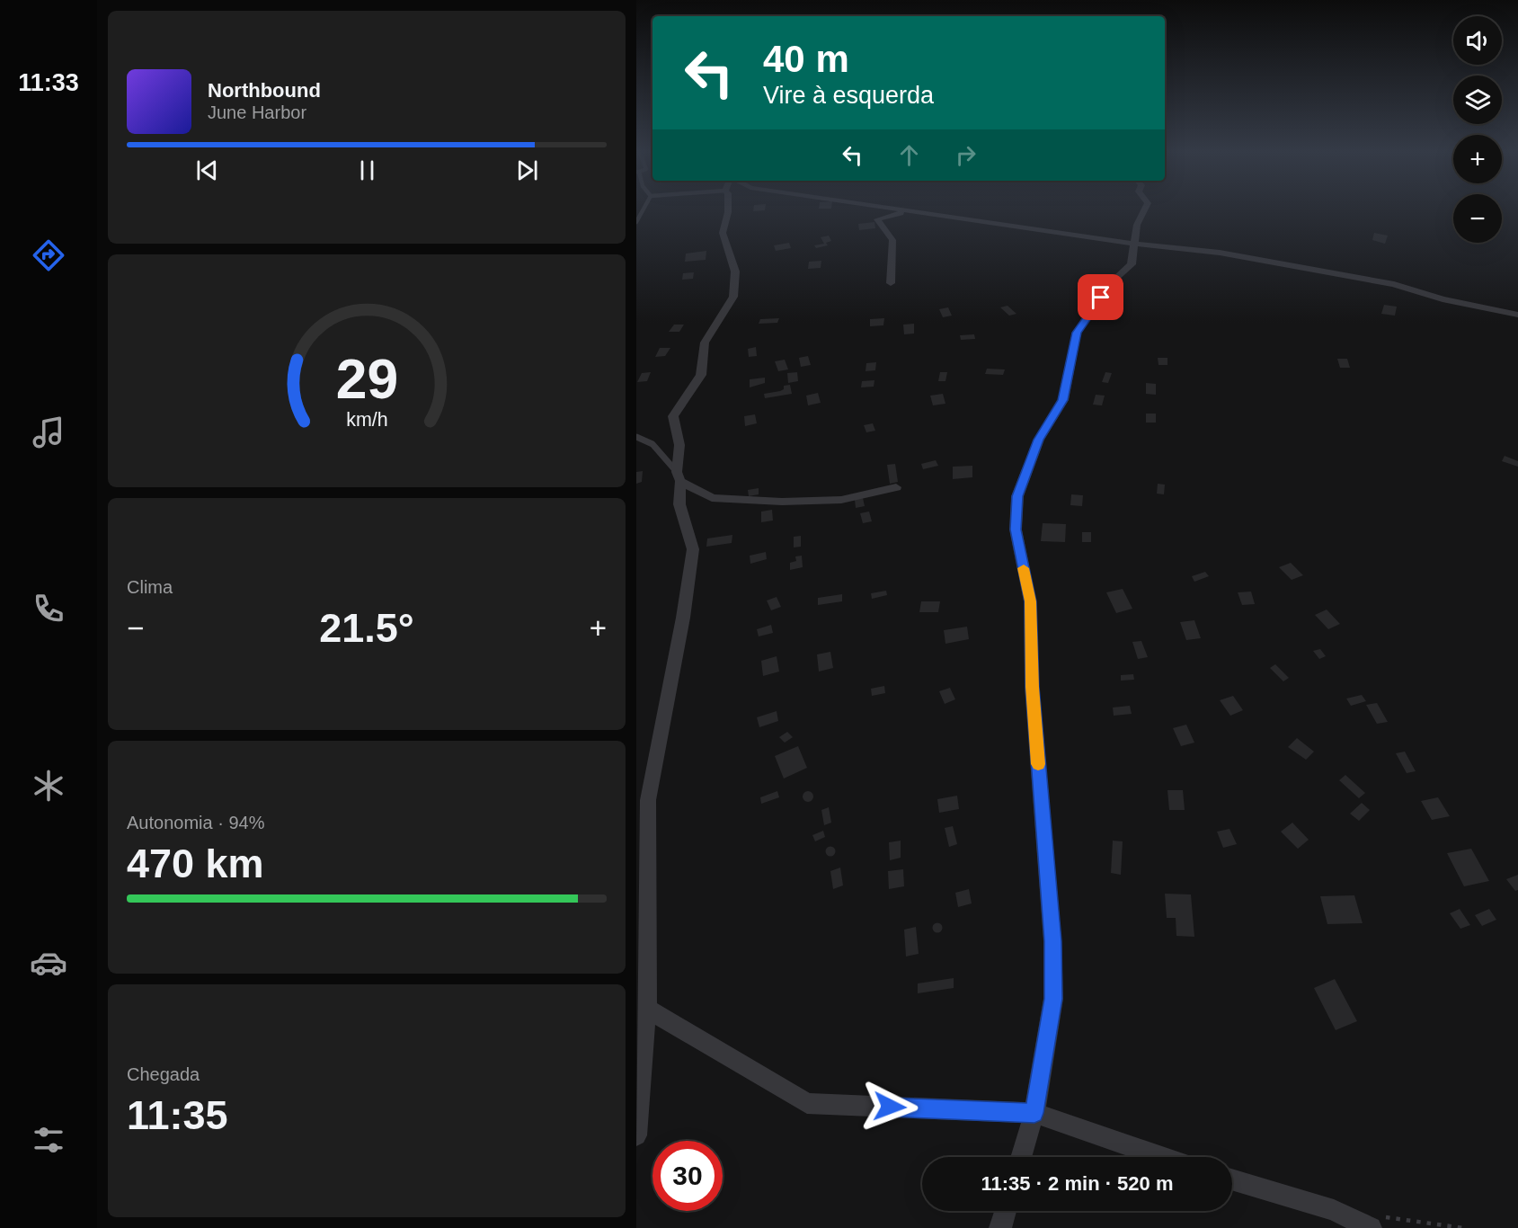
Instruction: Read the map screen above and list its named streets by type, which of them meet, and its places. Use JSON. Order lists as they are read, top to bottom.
{
  "page": {
    "tabs": "11:33",
    "map_buttons": ["+", "−"],
    "turn": ["40 m", "Vire à esquerda"],
    "song": ["Northbound", "June Harbor"],
    "tile": [
      "Clima",
      ["Autonomia · 94%", "470 km"],
      ["Chegada", "11:35"]
    ],
    "heat": ["−", "21.5°", "+"],
    "limit": "30",
    "trip": "11:35 · 2 min · 520 m",
    "gauge": ["29", "km/h"]
  }
}
